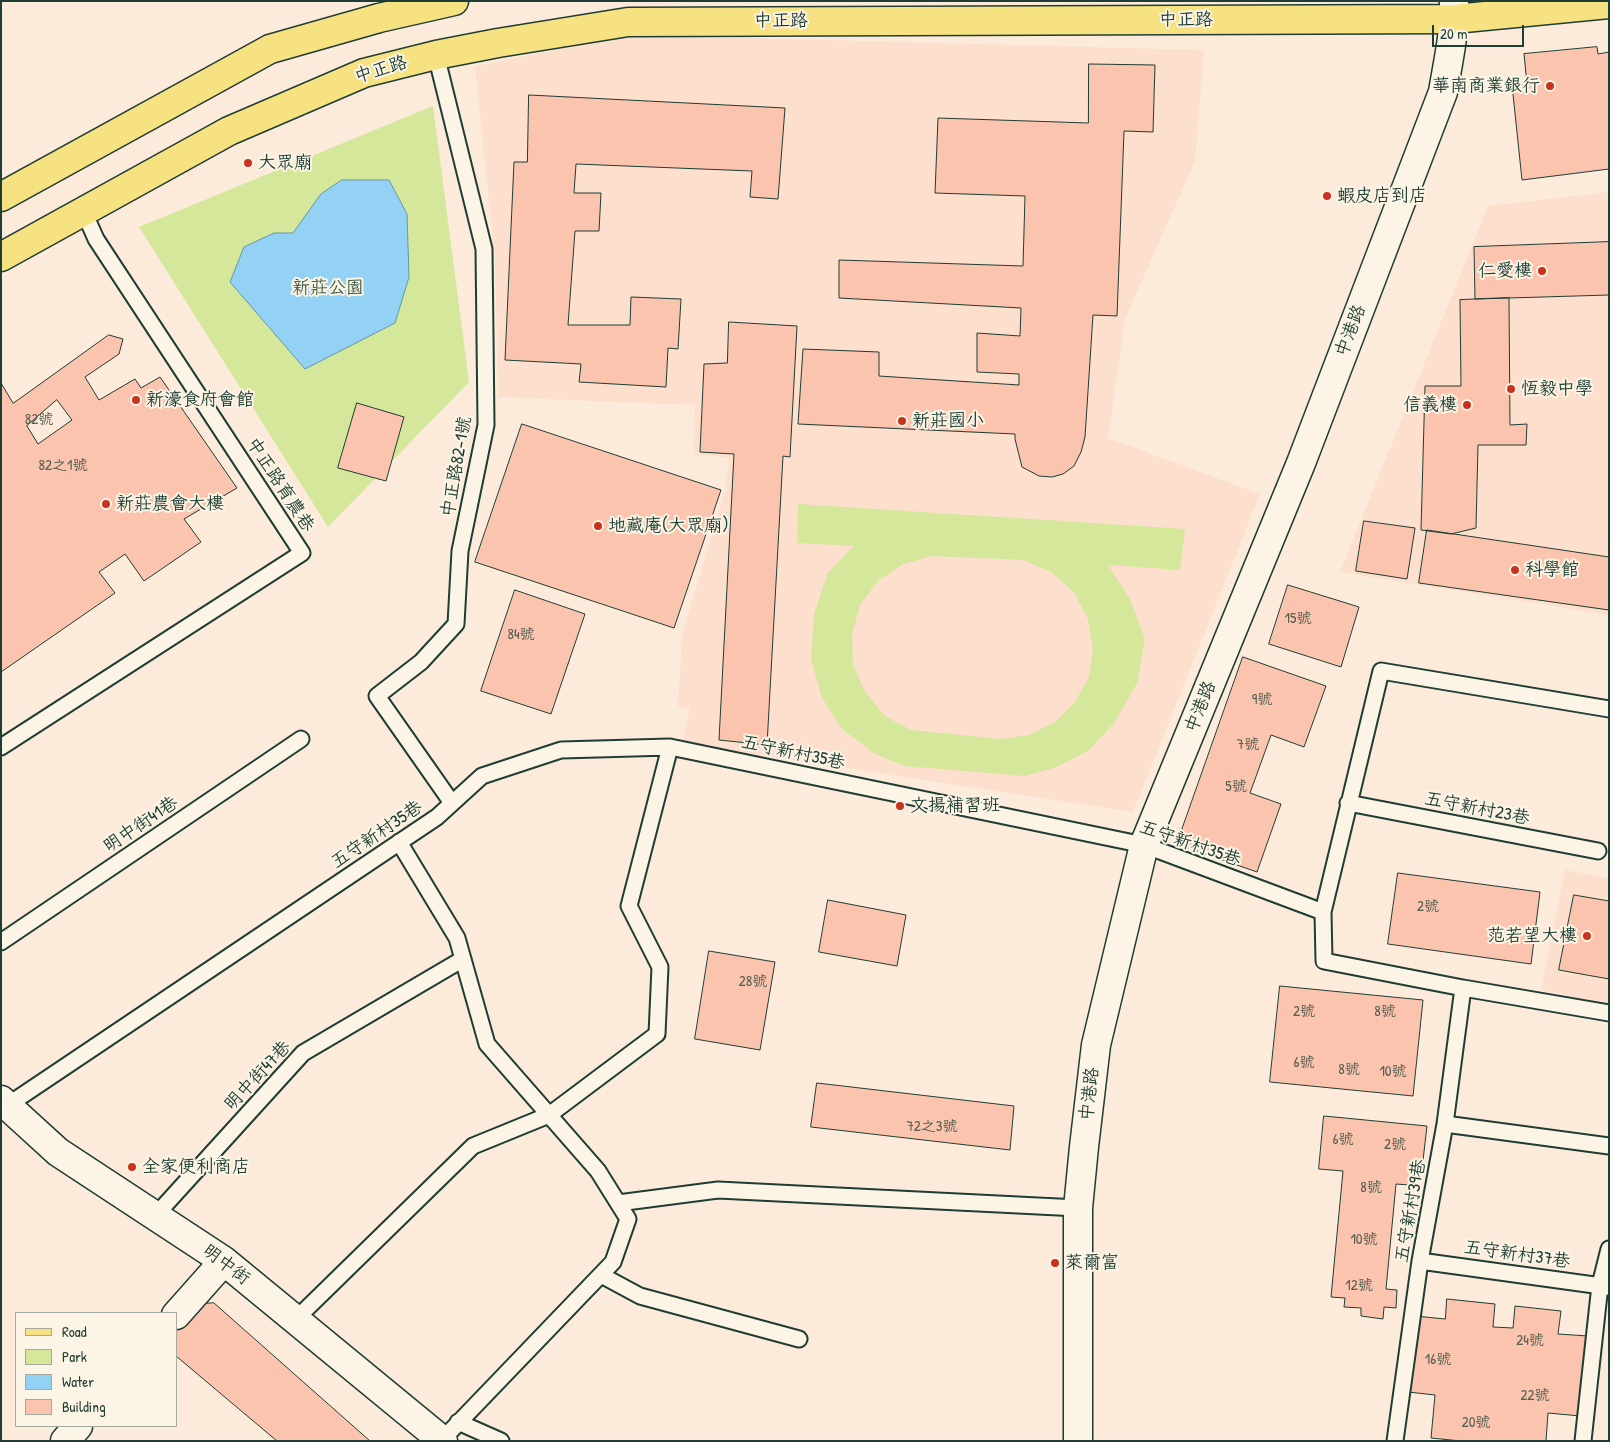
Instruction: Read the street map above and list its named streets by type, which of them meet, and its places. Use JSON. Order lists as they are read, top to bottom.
{
  "streets": {
    "main road": ["中正路"],
    "street": ["中港路", "明中街"],
    "lane": [
      "中正路82-1號",
      "中正路育農巷",
      "五守新村35巷",
      "五守新村23巷",
      "明中街41巷",
      "明中街47巷",
      "五守新村39巷",
      "五守新村37巷"
    ]
  },
  "crossings": [
    ["中正路", "中港路"],
    ["中正路", "中正路82-1號"],
    ["中正路", "中正路育農巷"],
    ["中港路", "五守新村35巷"],
    ["中正路82-1號", "五守新村35巷"],
    ["五守新村35巷", "明中街"],
    ["明中街47巷", "明中街"],
    ["五守新村39巷", "五守新村37巷"]
  ],
  "parks": ["新莊公園"],
  "places": [
    "華南商業銀行",
    "大眾廟",
    "蝦皮店到店",
    "仁愛樓",
    "恆毅中學",
    "新濠食府會館",
    "信義樓",
    "新莊國小",
    "新莊農會大樓",
    "地藏庵(大眾廟)",
    "科學館",
    "文揚補習班",
    "范若望大樓",
    "全家便利商店",
    "萊爾富"
  ],
  "house_numbers": [
    "82號",
    "82之1號",
    "15號",
    "84號",
    "9號",
    "7號",
    "5號",
    "2號",
    "28號",
    "2號",
    "8號",
    "6號",
    "8號",
    "10號",
    "72之3號",
    "6號",
    "2號",
    "8號",
    "10號",
    "12號",
    "24號",
    "16號",
    "22號",
    "20號"
  ],
  "legend": [
    "Road",
    "Park",
    "Water",
    "Building"
  ],
  "scale_bar": "20 m"
}
